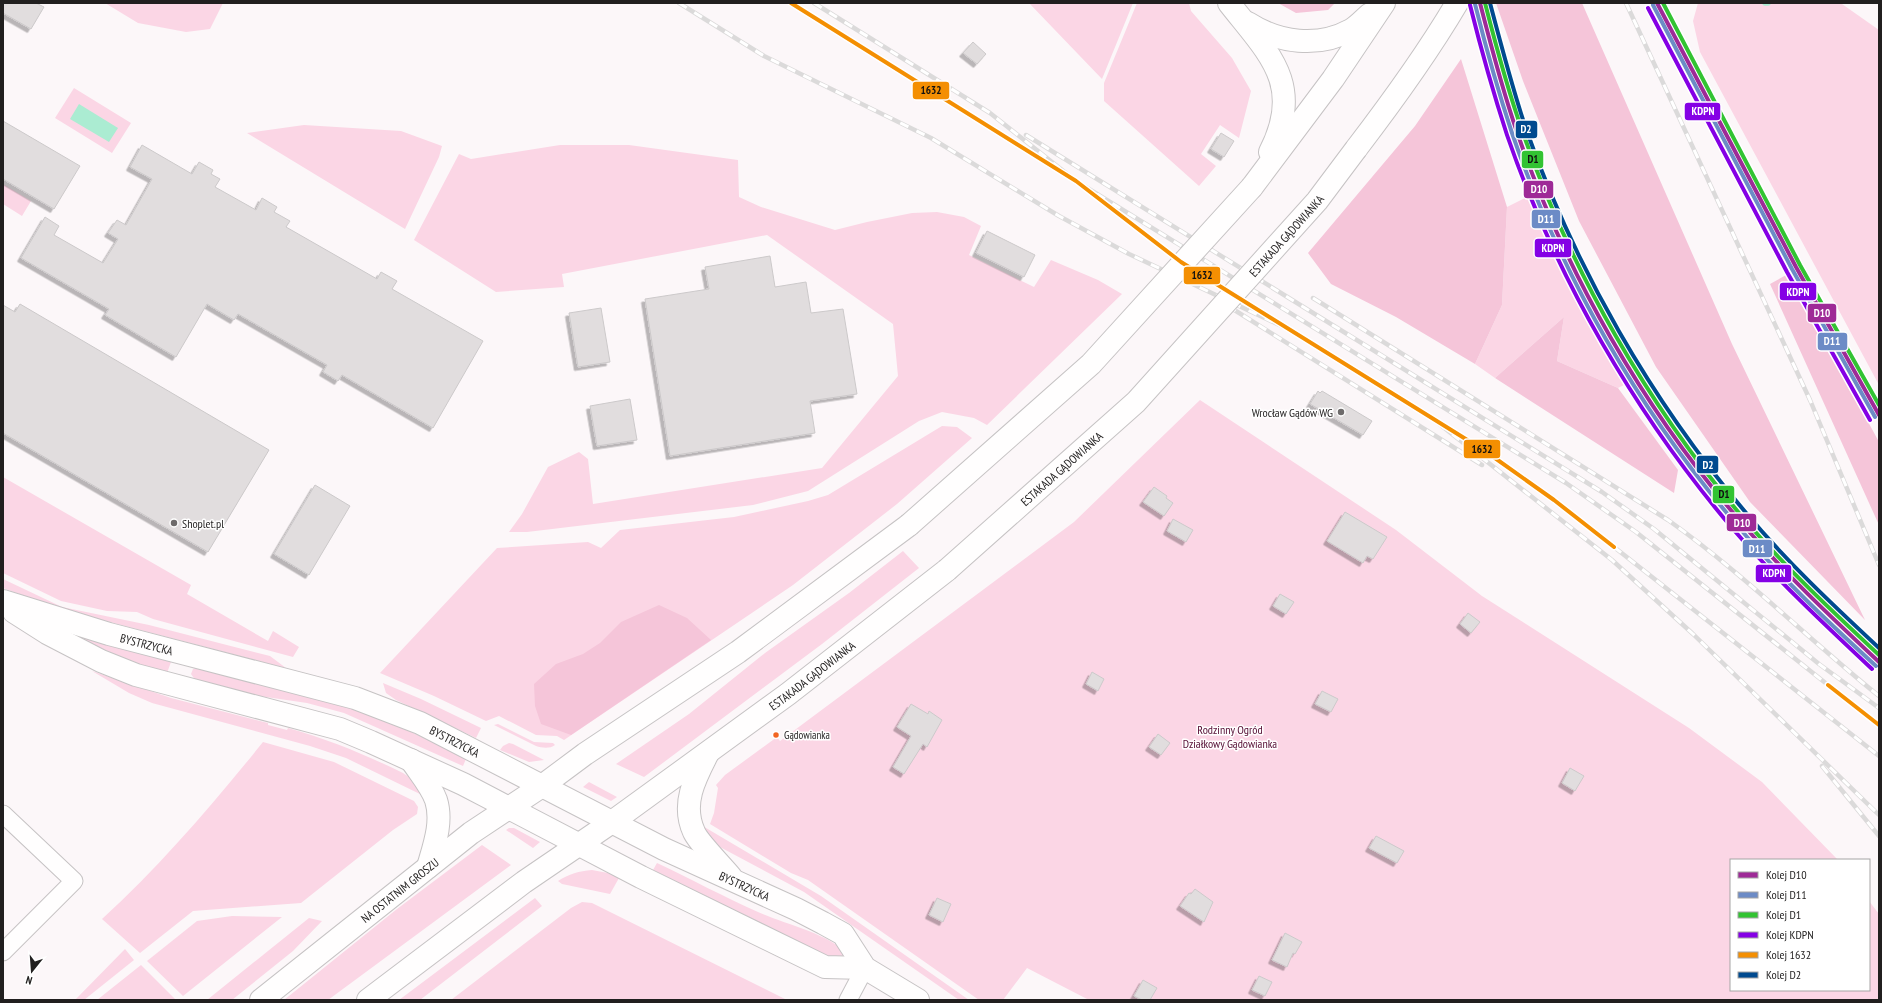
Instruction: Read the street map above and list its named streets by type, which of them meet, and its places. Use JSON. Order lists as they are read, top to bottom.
{
  "streets": {
    "main road": ["ESTAKADA GĄDOWIANKA", "BYSTRZYCKA", "NA OSTATNIM GROSZU"]
  },
  "crossings": [
    ["ESTAKADA GĄDOWIANKA", "BYSTRZYCKA"],
    ["BYSTRZYCKA", "NA OSTATNIM GROSZU"]
  ],
  "parks": ["Rodzinny Ogród Działkowy Gądowianka"],
  "places": ["Wrocław Gądów WG", "Shoplet.pl", "Gądowianka"],
  "lines": [
    "rail line D10",
    "rail line D1",
    "rail line 1632",
    "rail line D2",
    "rail line D11",
    "rail line KDPN"
  ],
  "legend": [
    "Kolej D10",
    "Kolej D11",
    "Kolej D1",
    "Kolej KDPN",
    "Kolej 1632",
    "Kolej D2"
  ],
  "north": "bottom"
}
